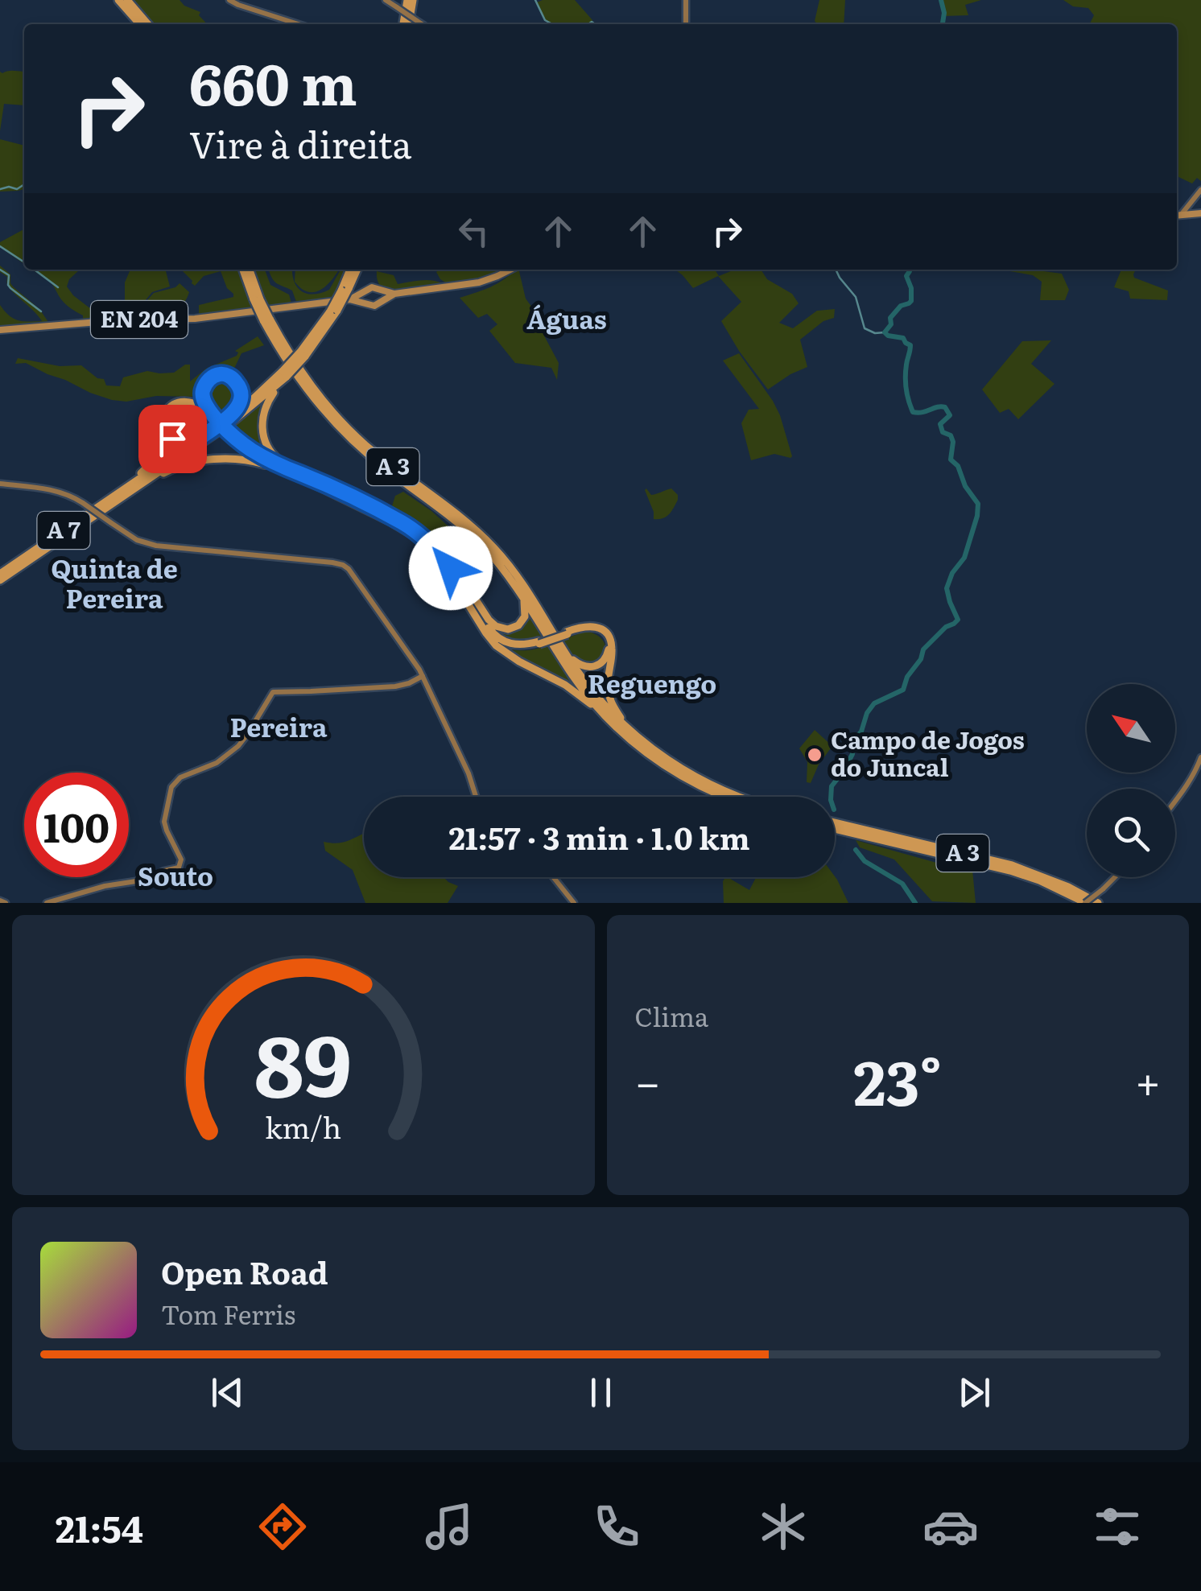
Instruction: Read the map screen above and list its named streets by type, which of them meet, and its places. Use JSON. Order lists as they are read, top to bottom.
{
  "streets": {
    "highway": ["A 3", "A 7"],
    "main road": ["EN 204"]
  },
  "districts": [
    "Águas",
    "Quinta de Pereira",
    "Reguengo",
    "Pereira",
    "Souto"
  ],
  "places": ["Campo de Jogos do Juncal"],
  "north": "top left",
  "page": {
    "turn": ["660 m", "Vire à direita"],
    "limit": "100",
    "trip": "21:57 · 3 min · 1.0 km",
    "tile": "Clima",
    "heat": ["−", "23°", "+"],
    "song": ["Open Road", "Tom Ferris"],
    "tabs": "21:54",
    "gauge": ["89", "km/h"]
  }
}
